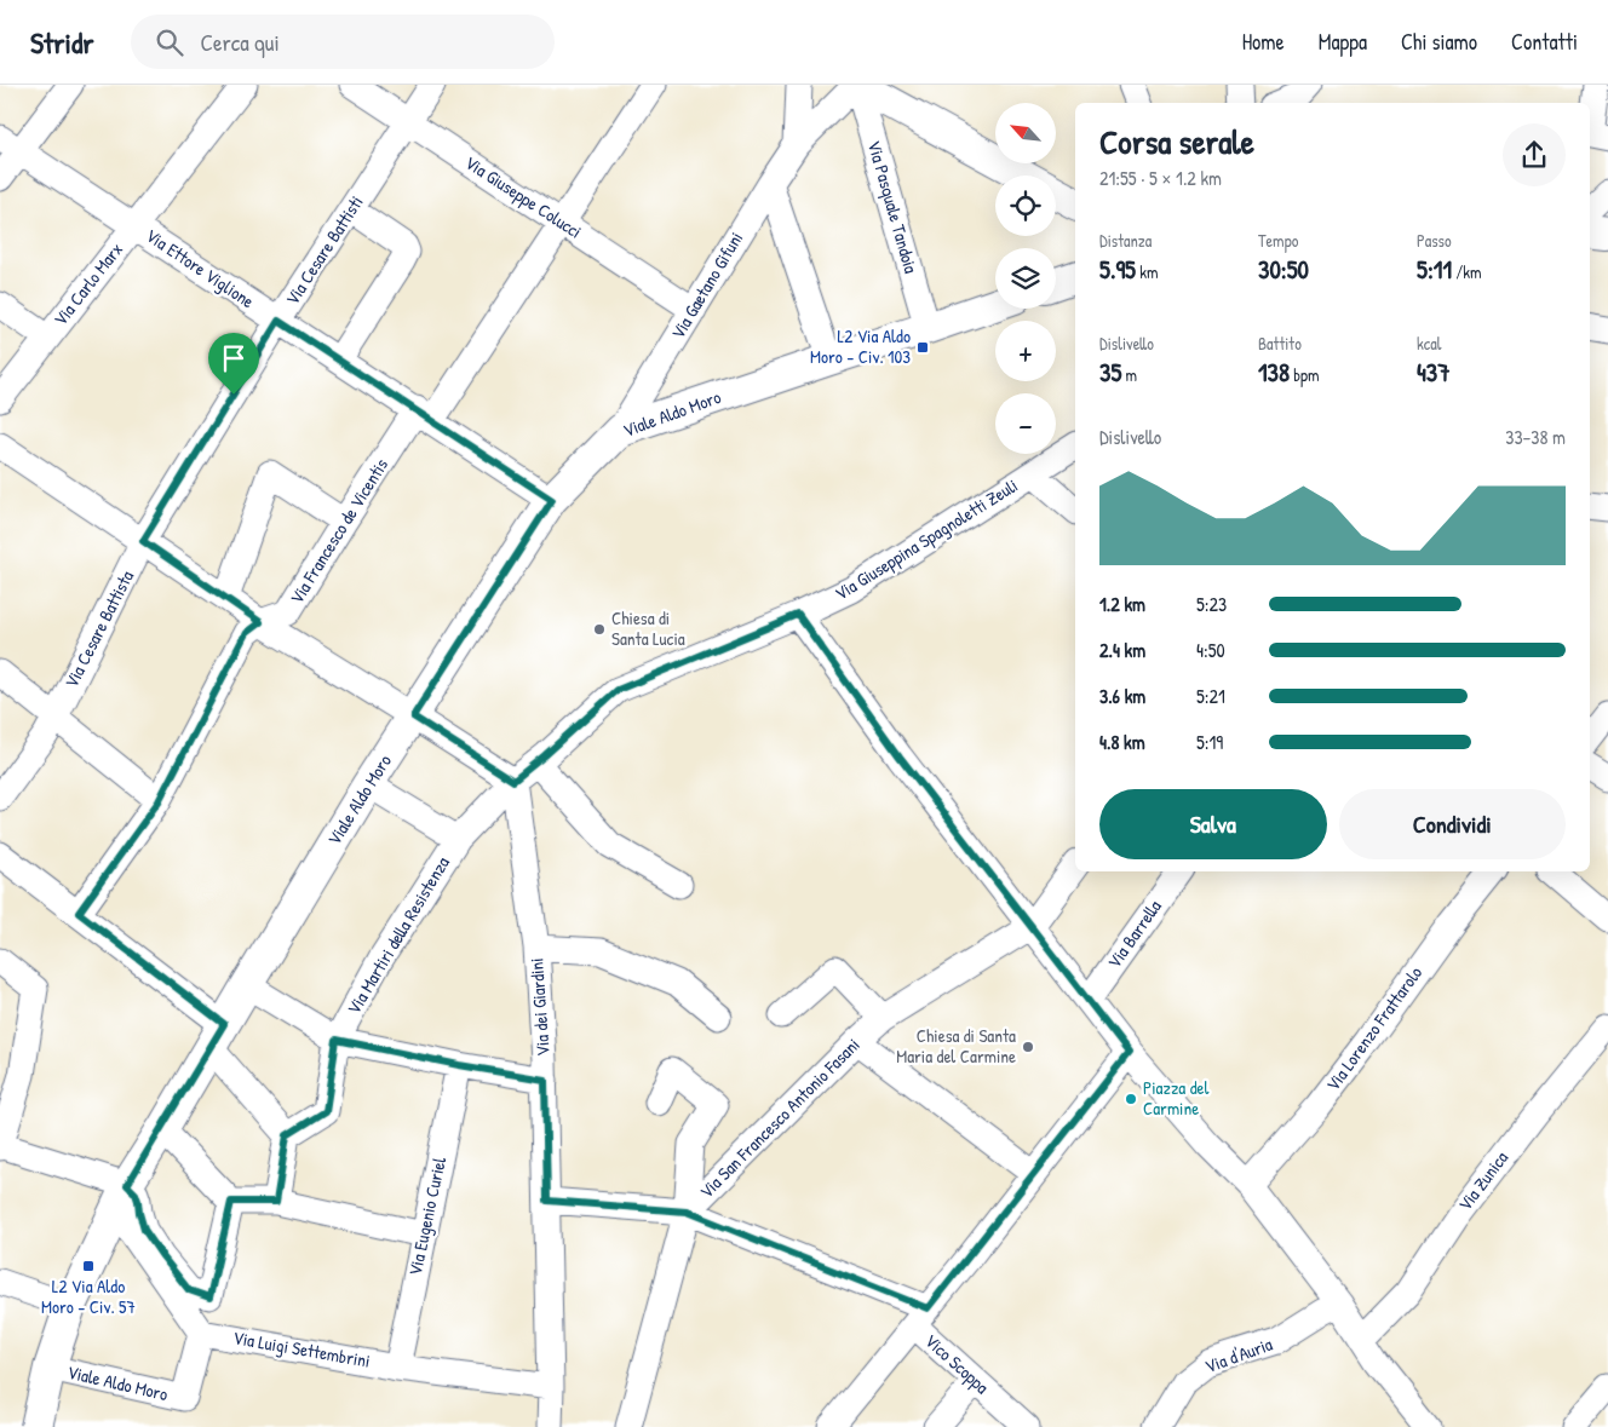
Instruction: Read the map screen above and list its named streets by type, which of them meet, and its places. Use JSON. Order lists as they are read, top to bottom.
{
  "streets": {
    "main road": ["Viale Aldo Moro"],
    "street": [
      "Via Giuseppe Colucci",
      "Via Pasquale Tandoia",
      "Via Cesare Battisti",
      "Via Ettore Viglione",
      "Via Carlo Marx",
      "Via Gaetano Gifuni",
      "Via Francesco de Vicentis",
      "Via Giuseppina Spagnoletti Zeuli",
      "Via Cesare Battista",
      "Via Barrella",
      "Via Martiri della Resistenza",
      "Via dei Giardini",
      "Via Lorenzo Frattarolo",
      "Via San Francesco Antonio Fasani",
      "Via Zunica",
      "Via Eugenio Curiel",
      "Via Luigi Settembrini",
      "Via d'Auria",
      "Vico Scoppa"
    ]
  },
  "crossings": [
    ["Via Giuseppe Colucci", "Via Cesare Battisti"],
    ["Via Giuseppe Colucci", "Via Gaetano Gifuni"],
    ["Via Giuseppe Colucci", "Via Francesco de Vicentis"],
    ["Via Pasquale Tandoia", "Via Gaetano Gifuni"],
    ["Via Pasquale Tandoia", "Viale Aldo Moro"],
    ["Via Cesare Battisti", "Via Ettore Viglione"],
    ["Via Cesare Battisti", "Via Cesare Battista"],
    ["Via Ettore Viglione", "Via Carlo Marx"],
    ["Via Ettore Viglione", "Viale Aldo Moro"],
    ["Via Ettore Viglione", "Via Francesco de Vicentis"],
    ["Via Gaetano Gifuni", "Viale Aldo Moro"],
    ["Viale Aldo Moro", "Via Luigi Settembrini"],
    ["Via Giuseppina Spagnoletti Zeuli", "Via Martiri della Resistenza"],
    ["Via Giuseppina Spagnoletti Zeuli", "Via dei Giardini"],
    ["Via Martiri della Resistenza", "Via dei Giardini"],
    ["Via dei Giardini", "Via Luigi Settembrini"],
    ["Via dei Giardini", "Vico Scoppa"],
    ["Via San Francesco Antonio Fasani", "Vico Scoppa"],
    ["Via Eugenio Curiel", "Via Luigi Settembrini"]
  ],
  "places": {
    "transit": ["L2 Via Aldo Moro - Civ. 103", "L2 Via Aldo Moro - Civ. 57"],
    "other": ["Chiesa di Santa Lucia", "Chiesa di Santa Maria del Carmine", "Piazza del Carmine"]
  },
  "north": "top left",
  "page": {
    "header": "Stridr",
    "search": "Cerca qui",
    "nav": [
      "Home",
      "Mappa",
      "Chi siamo",
      "Contatti"
    ],
    "map_buttons": ["+", "−"],
    "heading": ["Corsa serale", "21:55 · 5 × 1.2 km"],
    "stats": [
      ["Distanza", "5.95 km"],
      ["Tempo", "30:50"],
      ["Passo", "5:11 /km"],
      ["Dislivello", "35 m"],
      ["Battito", "138 bpm"],
      ["kcal", "437"]
    ],
    "chart": ["Dislivello", "33–38 m"],
    "list": [
      {
        "name": "1.2 km",
        "note": "5:23"
      },
      {
        "name": "2.4 km",
        "note": "4:50"
      },
      {
        "name": "3.6 km",
        "note": "5:21"
      },
      {
        "name": "4.8 km",
        "note": "5:19"
      }
    ],
    "buttons": ["Salva", "Condividi"]
  }
}
